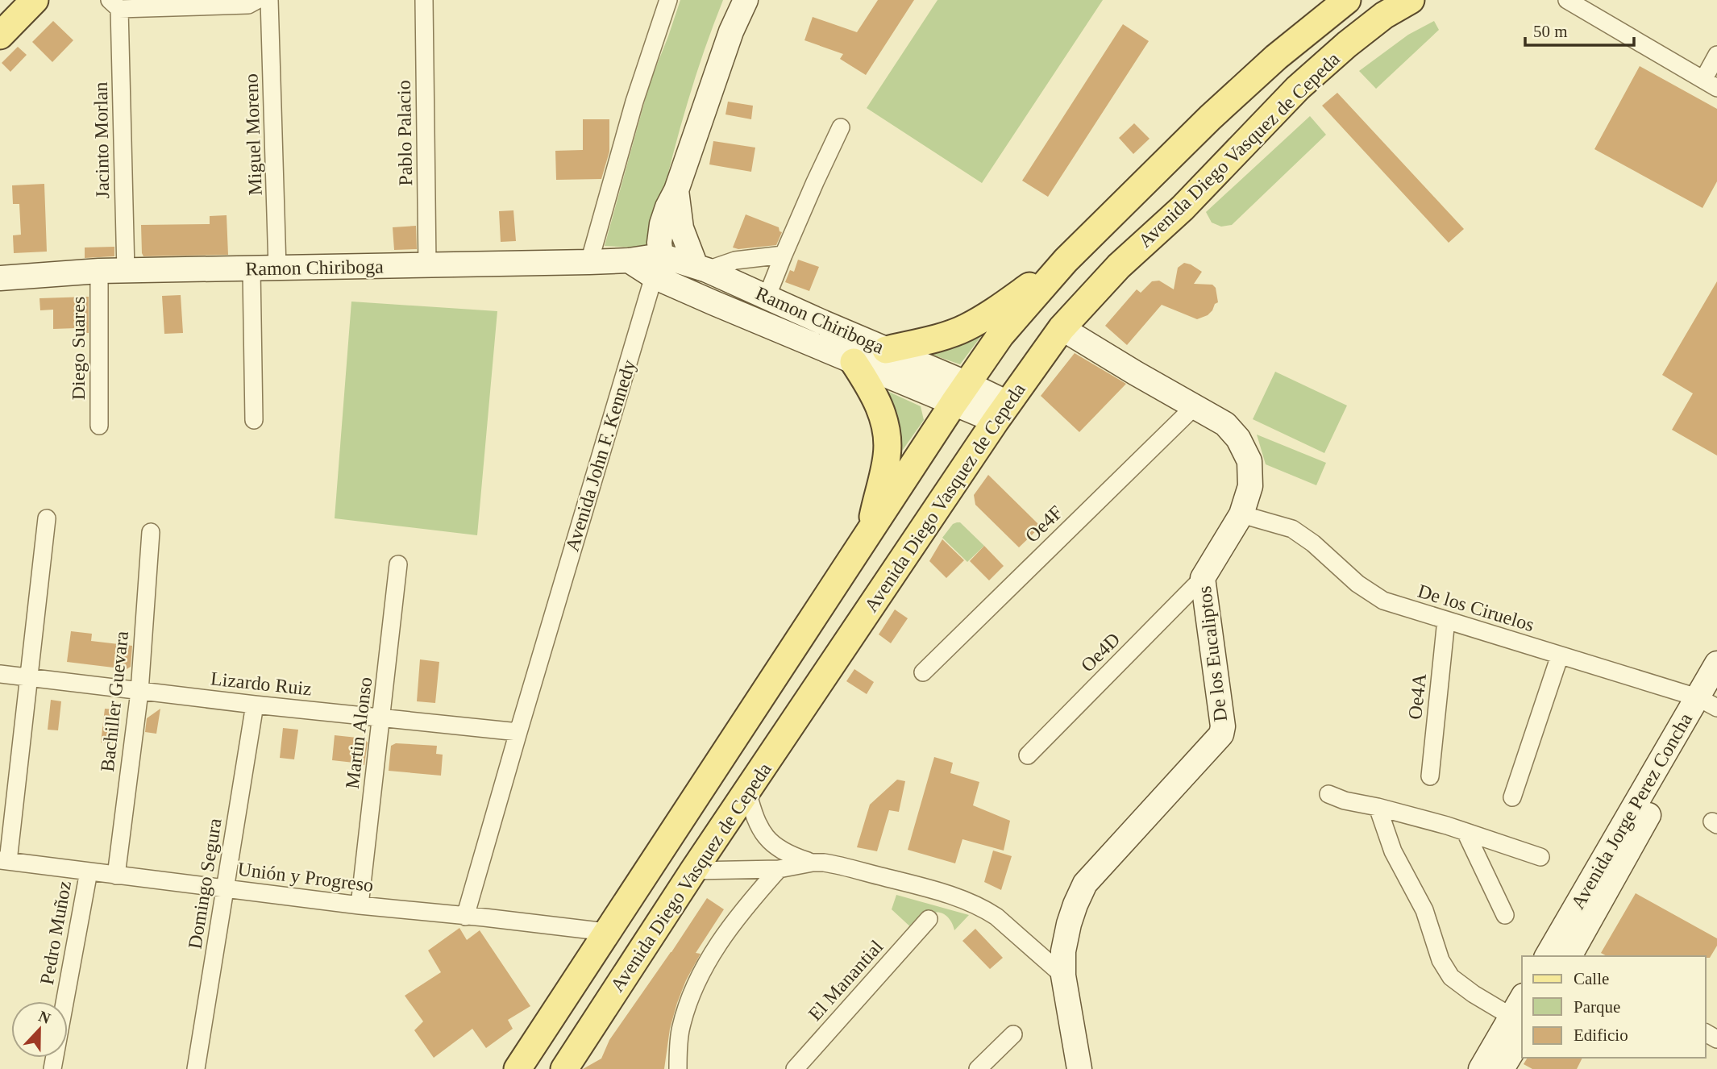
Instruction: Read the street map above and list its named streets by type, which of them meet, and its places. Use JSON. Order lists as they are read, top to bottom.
{
  "streets": {
    "main road": ["Avenida Diego Vasquez de Cepeda"],
    "street": [
      "Pablo Palacio",
      "Miguel Moreno",
      "Jacinto Morlan",
      "Ramon Chiriboga",
      "Diego Suares",
      "Avenida John F. Kennedy",
      "Oe4F",
      "De los Ciruelos",
      "Oe4D",
      "De los Eucaliptos",
      "Lizardo Ruiz",
      "Oe4A",
      "Bachiller Guevara",
      "Martin Alonso",
      "Avenida Jorge Perez Concha",
      "Unión y Progreso",
      "Domingo Segura",
      "Pedro Muñoz",
      "El Manantial"
    ]
  },
  "crossings": [
    ["Pablo Palacio", "Ramon Chiriboga"],
    ["Miguel Moreno", "Ramon Chiriboga"],
    ["Jacinto Morlan", "Ramon Chiriboga"],
    ["Avenida Diego Vasquez de Cepeda", "Ramon Chiriboga"],
    ["Avenida Diego Vasquez de Cepeda", "De los Eucaliptos"],
    ["Avenida Diego Vasquez de Cepeda", "Unión y Progreso"],
    ["Ramon Chiriboga", "Diego Suares"],
    ["Ramon Chiriboga", "Avenida John F. Kennedy"],
    ["Avenida John F. Kennedy", "Lizardo Ruiz"],
    ["Avenida John F. Kennedy", "Unión y Progreso"],
    ["Oe4F", "De los Eucaliptos"],
    ["De los Ciruelos", "De los Eucaliptos"],
    ["De los Ciruelos", "Oe4A"],
    ["De los Ciruelos", "Avenida Jorge Perez Concha"],
    ["Oe4D", "De los Eucaliptos"],
    ["Lizardo Ruiz", "Bachiller Guevara"],
    ["Lizardo Ruiz", "Martin Alonso"],
    ["Lizardo Ruiz", "Domingo Segura"],
    ["Bachiller Guevara", "Unión y Progreso"],
    ["Martin Alonso", "Unión y Progreso"],
    ["Unión y Progreso", "Domingo Segura"],
    ["Unión y Progreso", "Pedro Muñoz"]
  ],
  "legend": ["Calle", "Parque", "Edificio"],
  "scale_bar": "50 m",
  "north": "top"
}
